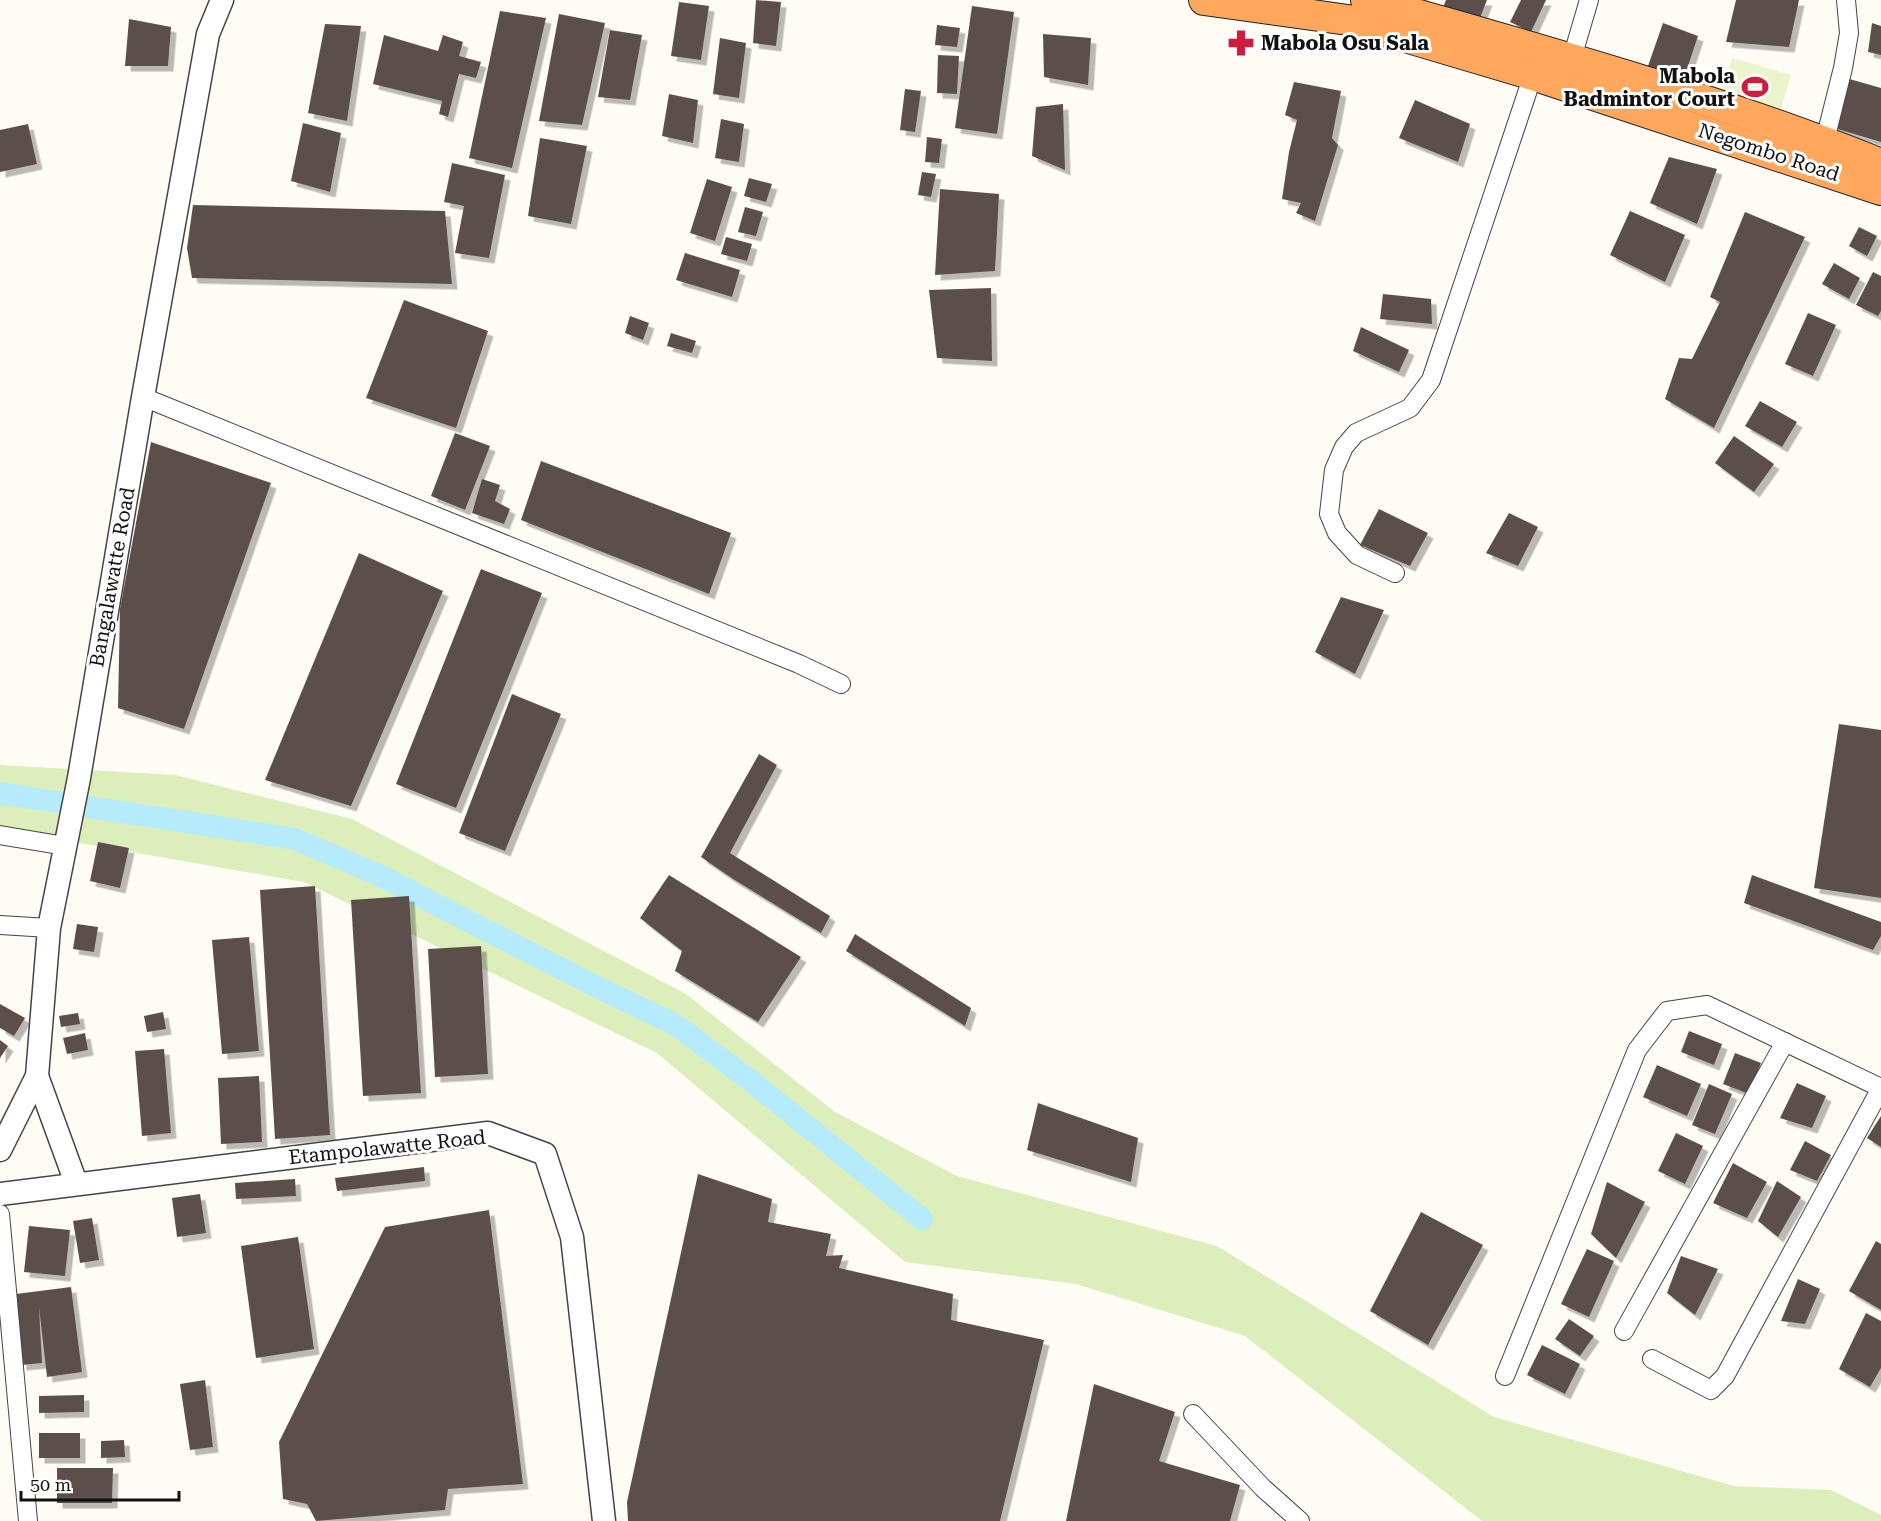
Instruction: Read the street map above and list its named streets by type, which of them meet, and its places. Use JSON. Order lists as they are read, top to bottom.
{
  "streets": {
    "highway": ["Negombo Road"],
    "street": ["Bangalawatte Road", "Etampolawatte Road"]
  },
  "places": {
    "pharmacy": ["Mabola Osu Sala"],
    "sports": ["Mabola Badmintor Court"]
  },
  "scale_bar": "50 m"
}
